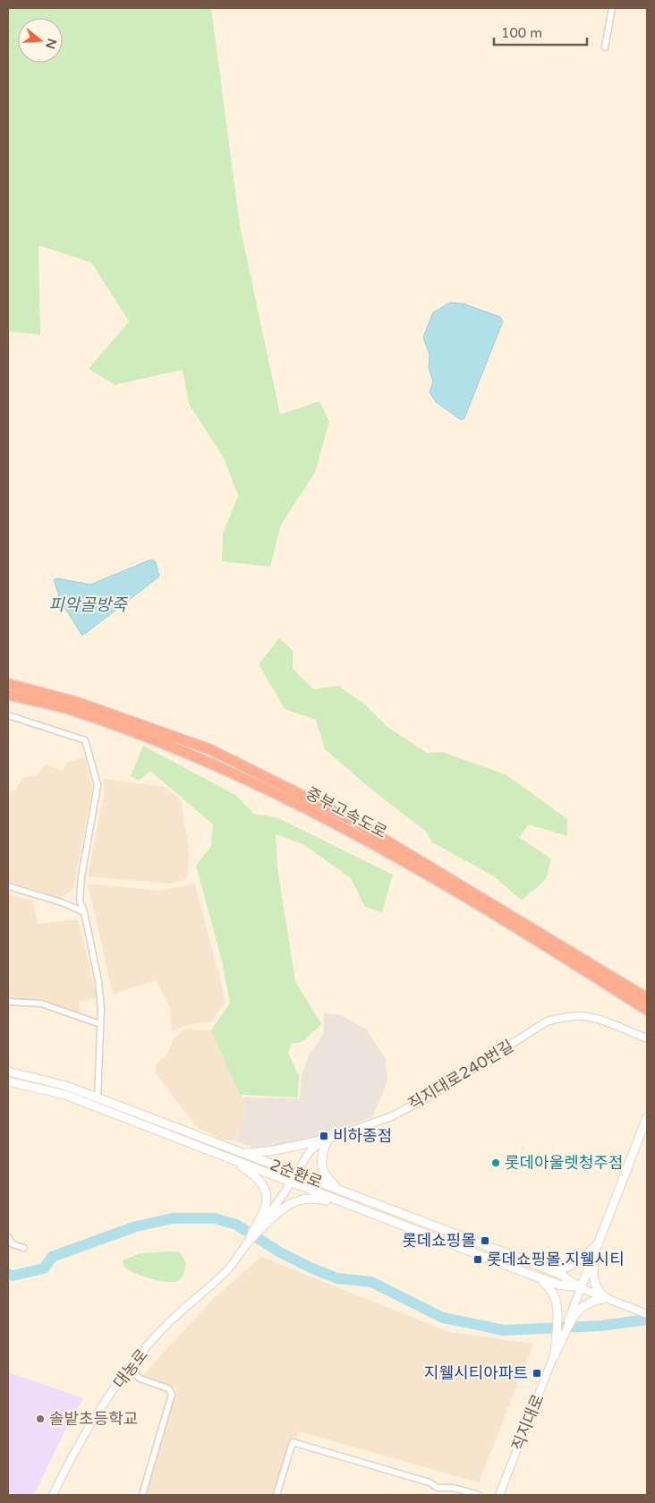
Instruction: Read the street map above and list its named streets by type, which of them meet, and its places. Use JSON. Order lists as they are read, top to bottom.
{
  "streets": {
    "highway": ["중부고속도로"],
    "main road": ["2순환로"],
    "street": ["직지대로240번길", "대농로", "직지대로"]
  },
  "crossings": [
    ["직지대로240번길", "2순환로"]
  ],
  "water": ["피악골방죽"],
  "places": {
    "transit": [
      "비하종점",
      "롯데쇼핑몰",
      "롯데쇼핑몰.지웰시티",
      "지웰시티아파트"
    ],
    "other": ["롯데아울렛청주점", "솔밭초등학교"]
  },
  "scale_bar": "100 m",
  "north": "right"
}
